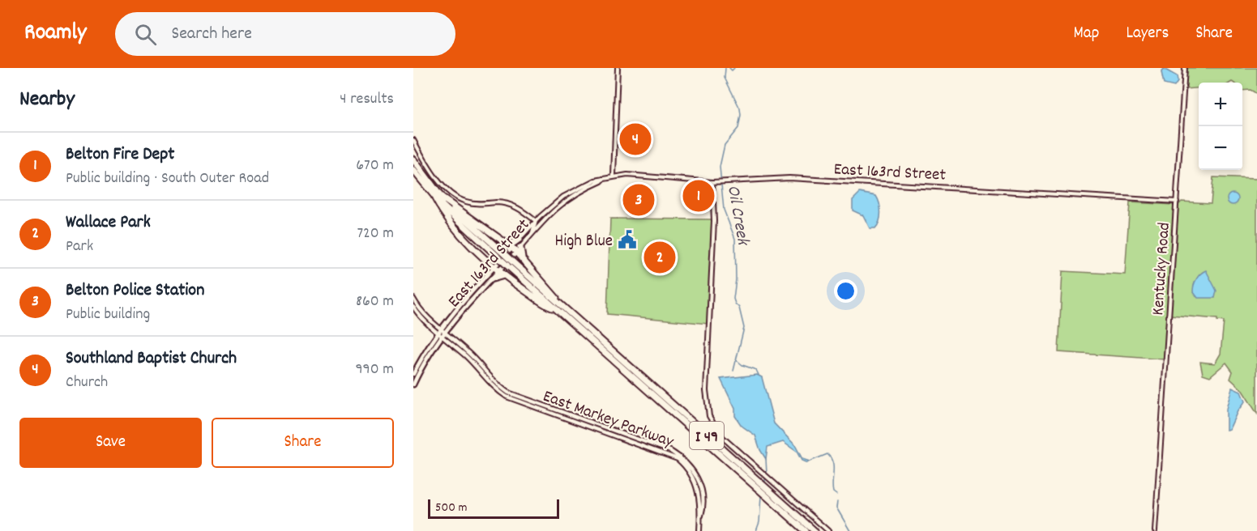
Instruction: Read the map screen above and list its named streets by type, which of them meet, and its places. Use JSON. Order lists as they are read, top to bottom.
{
  "streets": {
    "highway": ["I 49"],
    "main road": ["East 163rd Street"],
    "street": ["Kentucky Road", "East Markey Parkway"]
  },
  "crossings": [
    ["East 163rd Street", "Kentucky Road"],
    ["East 163rd Street", "East Markey Parkway"]
  ],
  "water": ["Oil Creek"],
  "places": {
    "public building": ["High Blue"]
  },
  "scale_bar": "500 m",
  "page": {
    "header": "Roamly",
    "search": "Search here",
    "nav": ["Map", "Layers", "Share"],
    "heading": ["Nearby", "4 results"],
    "map_buttons": ["+", "−"],
    "pins": [
      "4",
      "1",
      "3",
      "2"
    ],
    "list": [
      {
        "mark": "1",
        "name": "Belton Fire Dept",
        "note": "Public building · South Outer Road",
        "value": "670 m"
      },
      {
        "mark": "2",
        "name": "Wallace Park",
        "note": "Park",
        "value": "720 m"
      },
      {
        "mark": "3",
        "name": "Belton Police Station",
        "note": "Public building",
        "value": "860 m"
      },
      {
        "mark": "4",
        "name": "Southland Baptist Church",
        "note": "Church",
        "value": "990 m"
      }
    ],
    "buttons": ["Save", "Share"],
    "scale": "500 m"
  }
}
